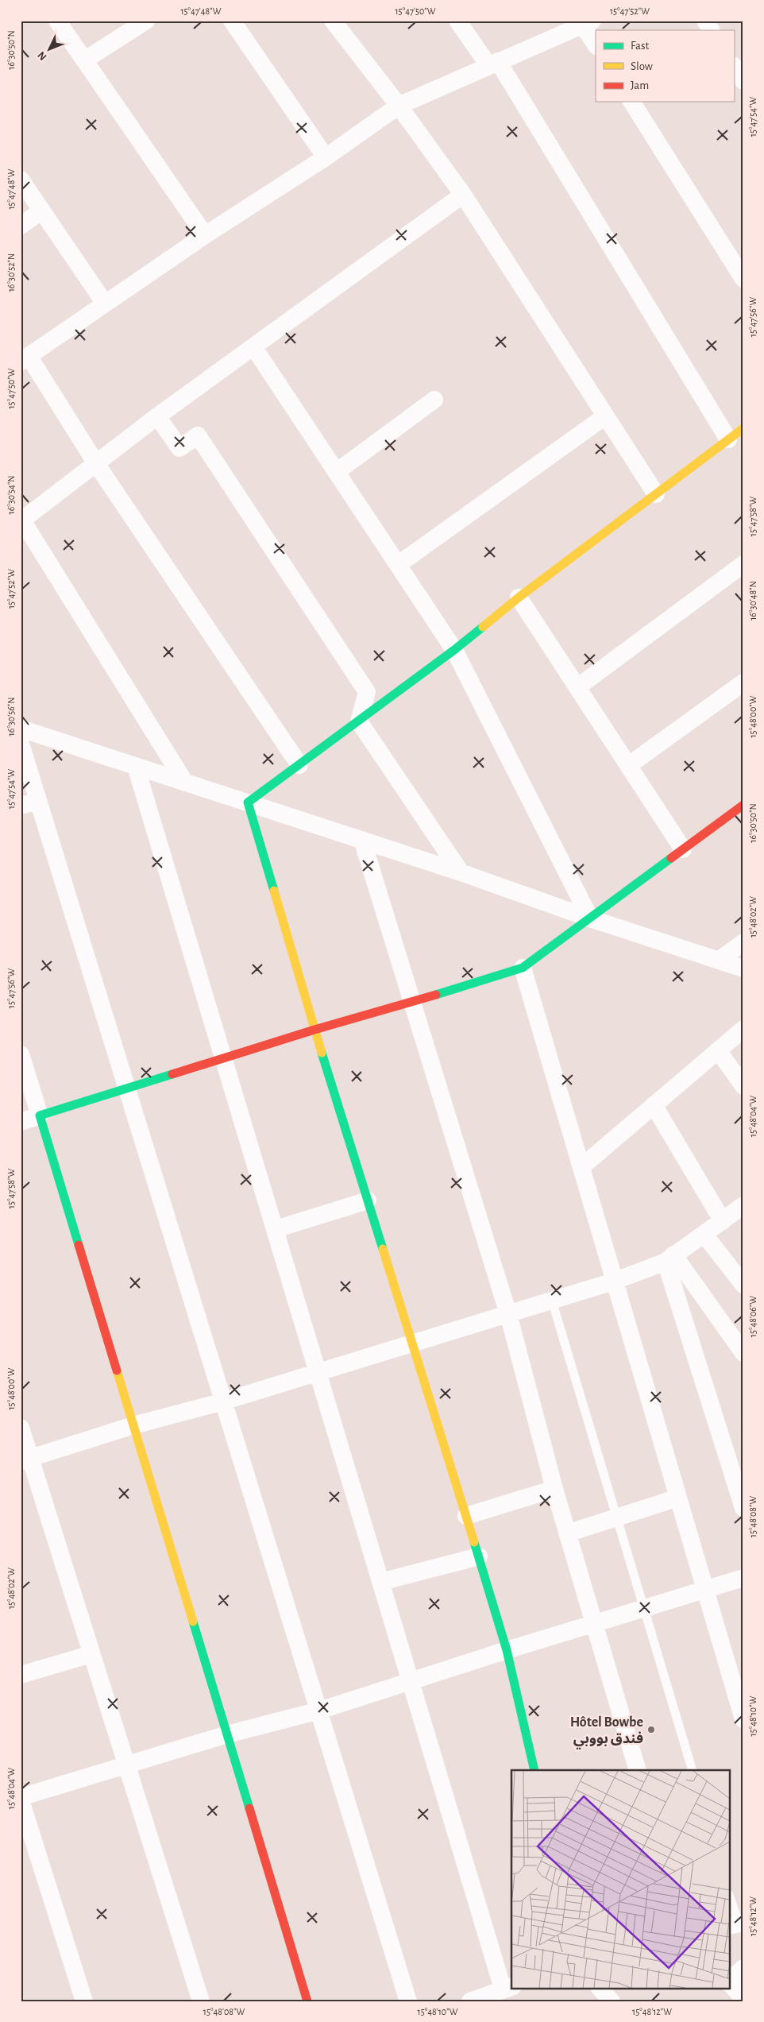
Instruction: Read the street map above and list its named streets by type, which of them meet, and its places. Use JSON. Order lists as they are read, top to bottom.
{
  "places": ["Hôtel Bowbe فندق بووبي"],
  "legend": ["Fast", "Slow", "Jam"],
  "north": "bottom left",
  "coordinates": [
    "15°47'48\"W",
    "15°47'50\"W",
    "15°47'52\"W",
    "16°30'50\"N",
    "15°47'54\"W",
    "16°30'52\"N",
    "15°47'56\"W",
    "16°30'54\"N",
    "15°47'58\"W",
    "16°30'48\"N",
    "15°48'00\"W",
    "16°30'56\"N",
    "15°48'02\"W",
    "15°48'04\"W",
    "15°48'06\"W",
    "15°48'08\"W",
    "15°48'10\"W",
    "15°48'12\"W"
  ]
}
